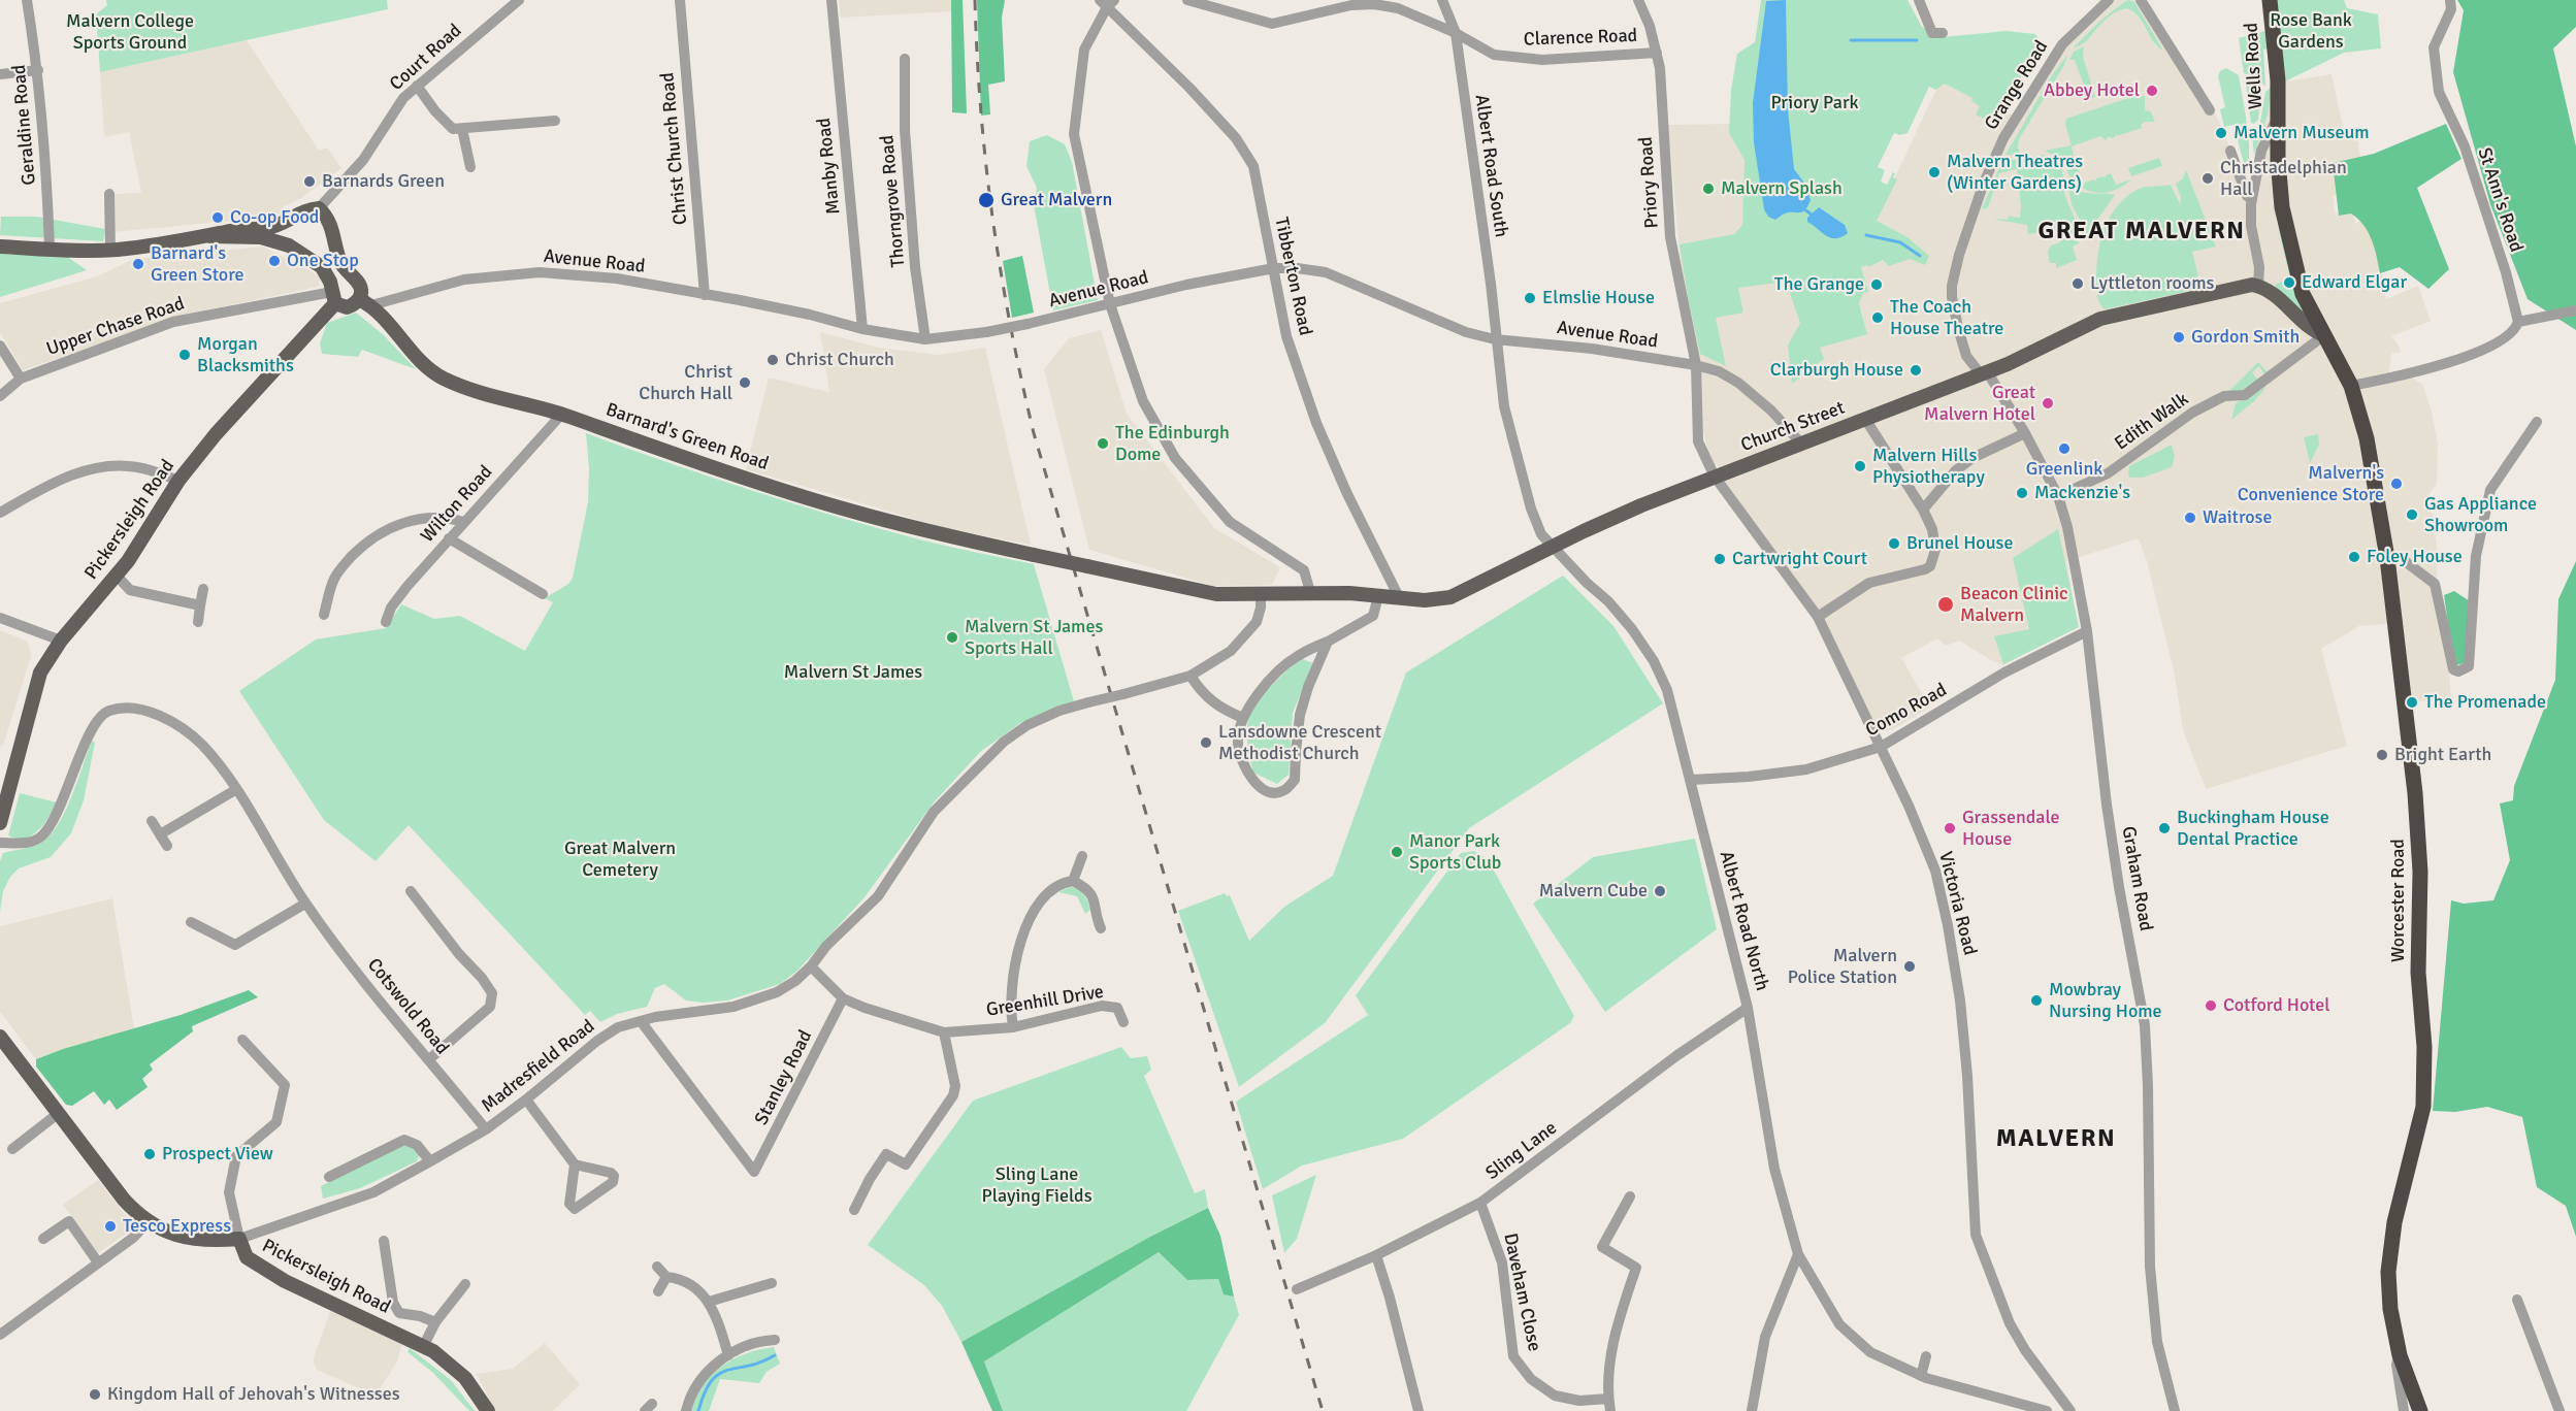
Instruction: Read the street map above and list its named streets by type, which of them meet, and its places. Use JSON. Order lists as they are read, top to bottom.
{
  "streets": {
    "highway": ["Wells Road", "Worcester Road"],
    "main road": ["Church Street", "Barnard's Green Road", "Pickersleigh Road"],
    "street": [
      "Clarence Road",
      "Court Road",
      "Grange Road",
      "Geraldine Road",
      "Christ Church Road",
      "Manby Road",
      "Albert Road South",
      "Priory Road",
      "St Ann's Road",
      "Thorngrove Road",
      "Avenue Road",
      "Tibberton Road",
      "Upper Chase Road",
      "Edith Walk",
      "Wilton Road",
      "Como Road",
      "Graham Road",
      "Victoria Road",
      "Albert Road North",
      "Greenhill Drive",
      "Cotswold Road",
      "Madresfield Road",
      "Stanley Road",
      "Sling Lane",
      "Daveham Close"
    ]
  },
  "crossings": [
    ["Clarence Road", "Albert Road South"],
    ["Clarence Road", "Priory Road"],
    ["Court Road", "Barnard's Green Road"],
    ["Wells Road", "Worcester Road"],
    ["Grange Road", "Church Street"],
    ["Grange Road", "Graham Road"],
    ["Christ Church Road", "Avenue Road"],
    ["Manby Road", "Avenue Road"],
    ["Albert Road South", "Avenue Road"],
    ["Albert Road South", "Albert Road North"],
    ["Priory Road", "Avenue Road"],
    ["Priory Road", "Victoria Road"],
    ["Thorngrove Road", "Avenue Road"],
    ["Avenue Road", "Tibberton Road"],
    ["Avenue Road", "Church Street"],
    ["Avenue Road", "Barnard's Green Road"],
    ["Avenue Road", "Victoria Road"],
    ["Avenue Road", "Albert Road North"],
    ["Tibberton Road", "Church Street"],
    ["Upper Chase Road", "Pickersleigh Road"],
    ["Edith Walk", "Graham Road"],
    ["Edith Walk", "Worcester Road"],
    ["Church Street", "Barnard's Green Road"],
    ["Church Street", "Graham Road"],
    ["Church Street", "Victoria Road"],
    ["Church Street", "Albert Road North"],
    ["Barnard's Green Road", "Wilton Road"],
    ["Pickersleigh Road", "Madresfield Road"],
    ["Como Road", "Graham Road"],
    ["Como Road", "Victoria Road"],
    ["Como Road", "Albert Road North"],
    ["Albert Road North", "Sling Lane"],
    ["Greenhill Drive", "Madresfield Road"],
    ["Greenhill Drive", "Stanley Road"],
    ["Cotswold Road", "Madresfield Road"],
    ["Madresfield Road", "Stanley Road"],
    ["Sling Lane", "Daveham Close"]
  ],
  "districts": ["GREAT MALVERN", "MALVERN"],
  "parks": [
    "Rose Bank Gardens",
    "Malvern College Sports Ground",
    "Priory Park",
    "Malvern St James",
    "Great Malvern Cemetery",
    "Sling Lane Playing Fields"
  ],
  "places": [
    "Abbey Hotel",
    "Malvern Museum",
    "Malvern Theatres (Winter Gardens)",
    "Christadelphian Hall",
    "Barnards Green",
    "Malvern Splash",
    "Great Malvern",
    "Co-op Food",
    "One Stop",
    "Barnard's Green Store",
    "Edward Elgar",
    "Lyttleton rooms",
    "The Grange",
    "Elmslie House",
    "The Coach House Theatre",
    "Gordon Smith",
    "Morgan Blacksmiths",
    "Christ Church",
    "Clarburgh House",
    "Christ Church Hall",
    "Great Malvern Hotel",
    "The Edinburgh Dome",
    "Greenlink",
    "Malvern Hills Physiotherapy",
    "Malvern's Convenience Store",
    "Mackenzie's",
    "Gas Appliance Showroom",
    "Waitrose",
    "Brunel House",
    "Foley House",
    "Cartwright Court",
    "Beacon Clinic Malvern",
    "Malvern St James Sports Hall",
    "The Promenade",
    "Lansdowne Crescent Methodist Church",
    "Bright Earth",
    "Grassendale House",
    "Buckingham House Dental Practice",
    "Manor Park Sports Club",
    "Malvern Cube",
    "Malvern Police Station",
    "Mowbray Nursing Home",
    "Cotford Hotel",
    "Prospect View",
    "Tesco Express",
    "Kingdom Hall of Jehovah's Witnesses"
  ]
}
